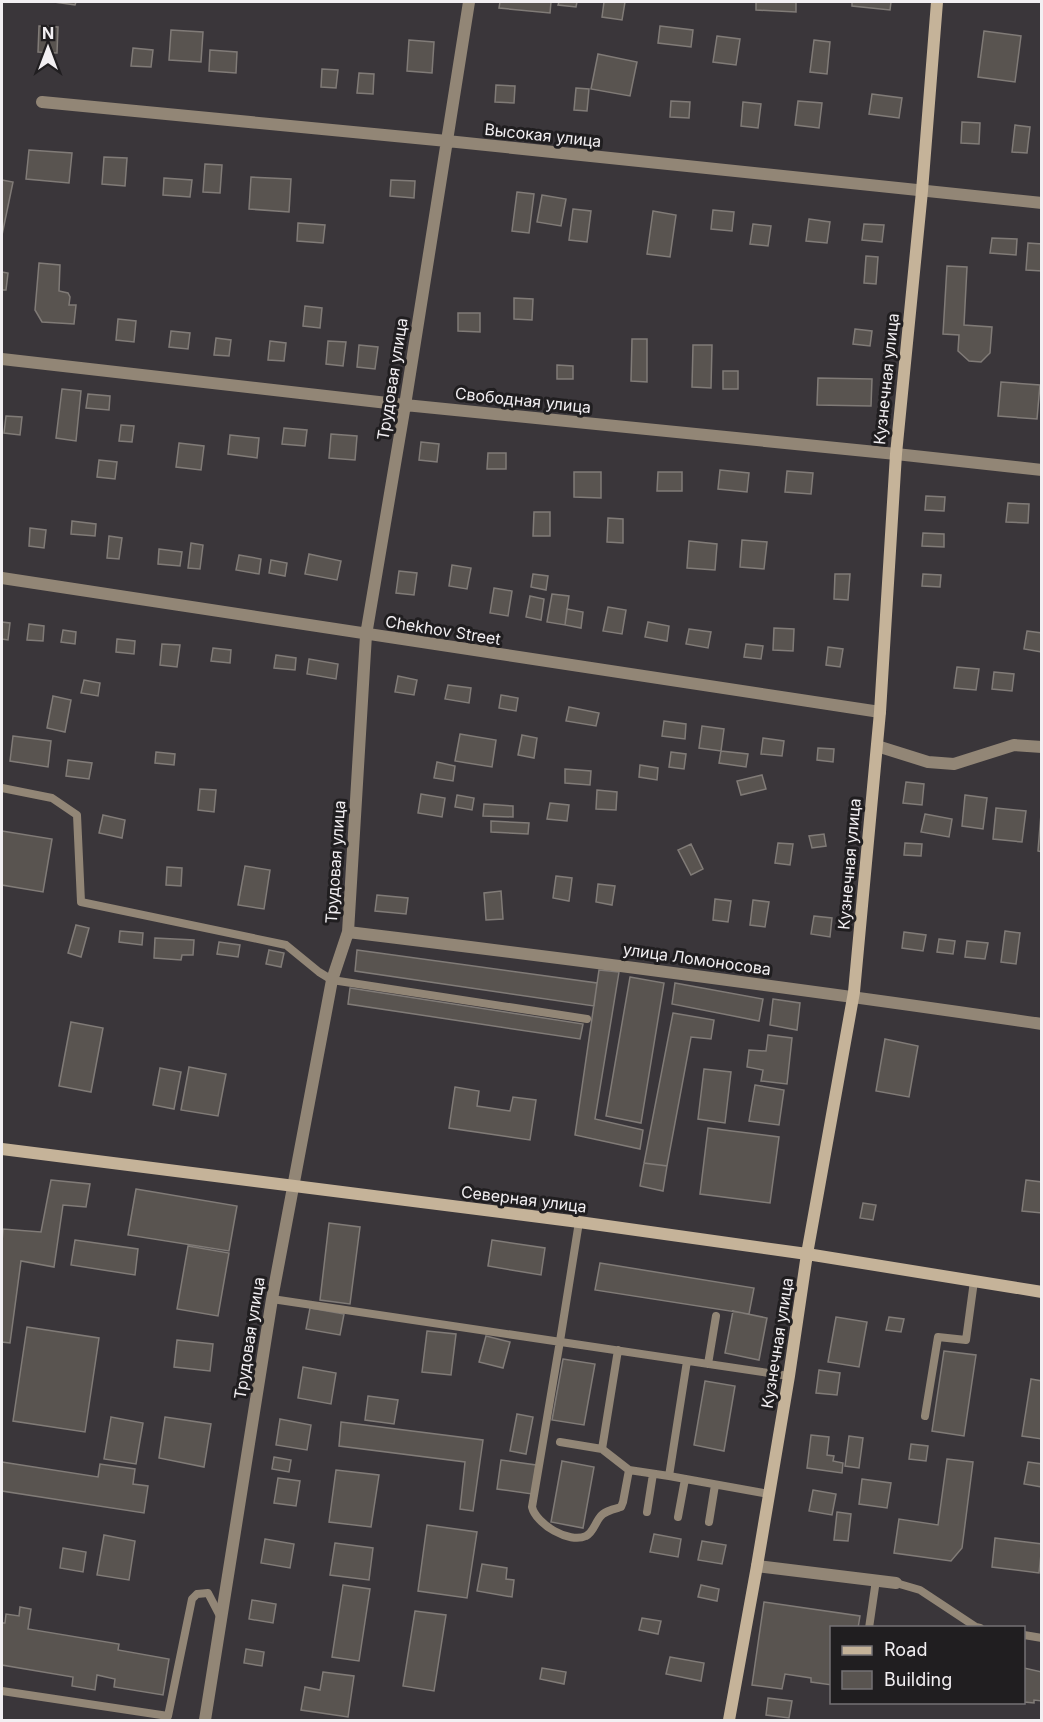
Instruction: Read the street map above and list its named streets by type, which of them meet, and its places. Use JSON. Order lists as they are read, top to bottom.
{
  "streets": {
    "street": [
      "Высокая улица",
      "Трудовая улица",
      "Кузнечная улица",
      "Свободная улица",
      "Chekhov Street",
      "улица Ломоносова",
      "Северная улица"
    ]
  },
  "crossings": [
    ["Высокая улица", "Трудовая улица"],
    ["Высокая улица", "Кузнечная улица"],
    ["Трудовая улица", "Свободная улица"],
    ["Трудовая улица", "Chekhov Street"],
    ["Трудовая улица", "улица Ломоносова"],
    ["Трудовая улица", "Северная улица"],
    ["Кузнечная улица", "Свободная улица"],
    ["Кузнечная улица", "Chekhov Street"],
    ["Кузнечная улица", "улица Ломоносова"],
    ["Кузнечная улица", "Северная улица"]
  ],
  "legend": ["Road", "Building"],
  "north": "top"
}
